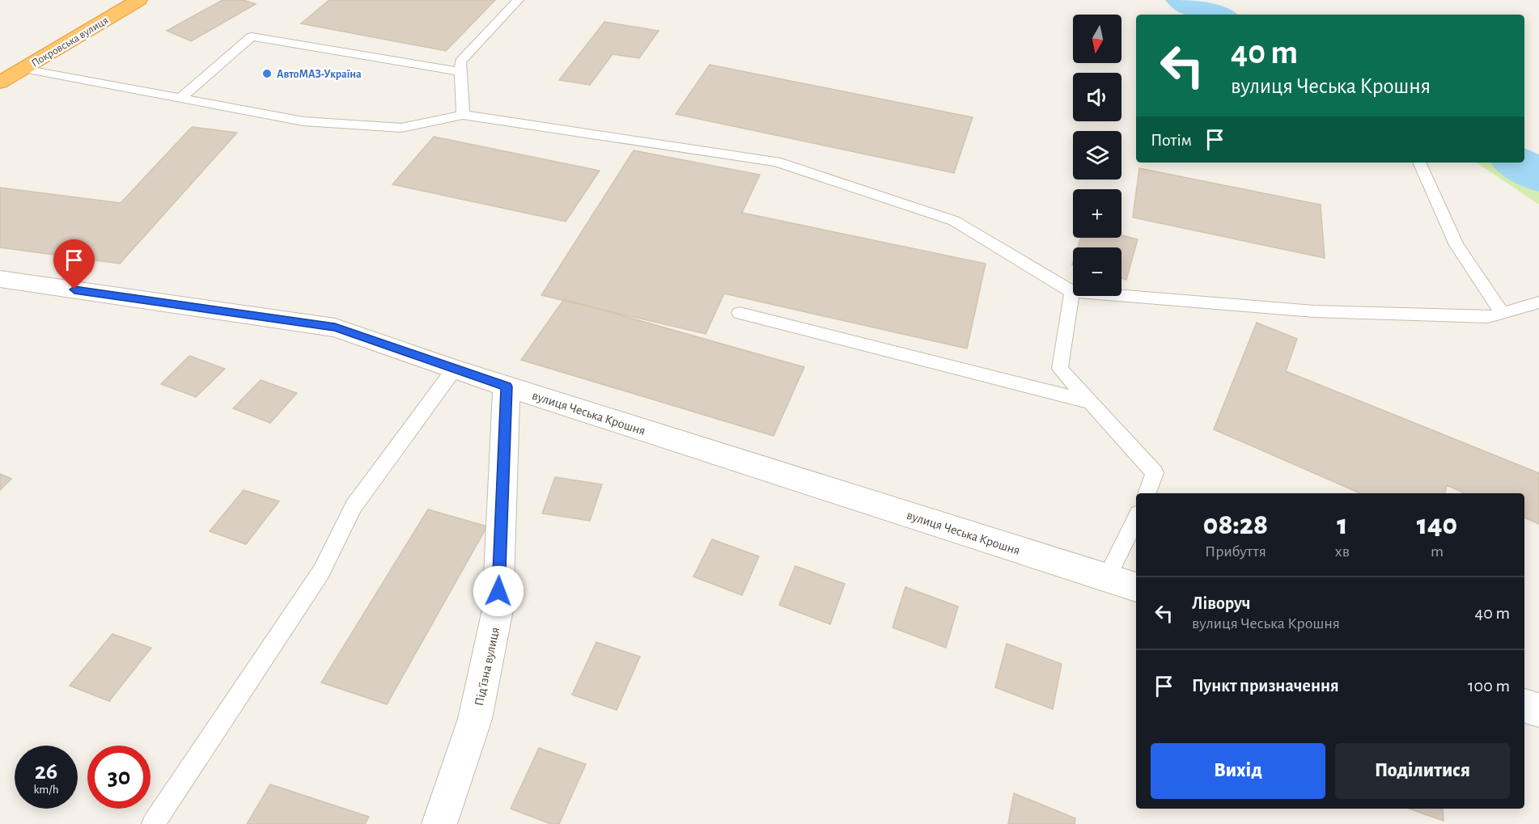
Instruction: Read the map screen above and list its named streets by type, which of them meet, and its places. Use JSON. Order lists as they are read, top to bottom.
{
  "streets": {
    "highway": ["Покровська вулиця"],
    "street": ["вулиця Чеська Крошня", "Підʼїзна вулиця"]
  },
  "crossings": [
    ["вулиця Чеська Крошня", "Підʼїзна вулиця"]
  ],
  "places": ["АвтоМАЗ-Україна"],
  "north": "bottom",
  "page": {
    "map_buttons": ["+", "−"],
    "turn": ["40 m", "вулиця Чеська Крошня"],
    "then": "Потім",
    "eta": [
      "08:28",
      "Прибуття",
      "1",
      "хв",
      "140",
      "m"
    ],
    "list": [
      {
        "name": "Ліворуч",
        "note": "вулиця Чеська Крошня",
        "value": "40 m"
      },
      {
        "name": "Пункт призначення",
        "value": "100 m"
      }
    ],
    "buttons": ["Вихід", "Поділитися"],
    "speed": "26 km/h",
    "limit": "30"
  }
}
